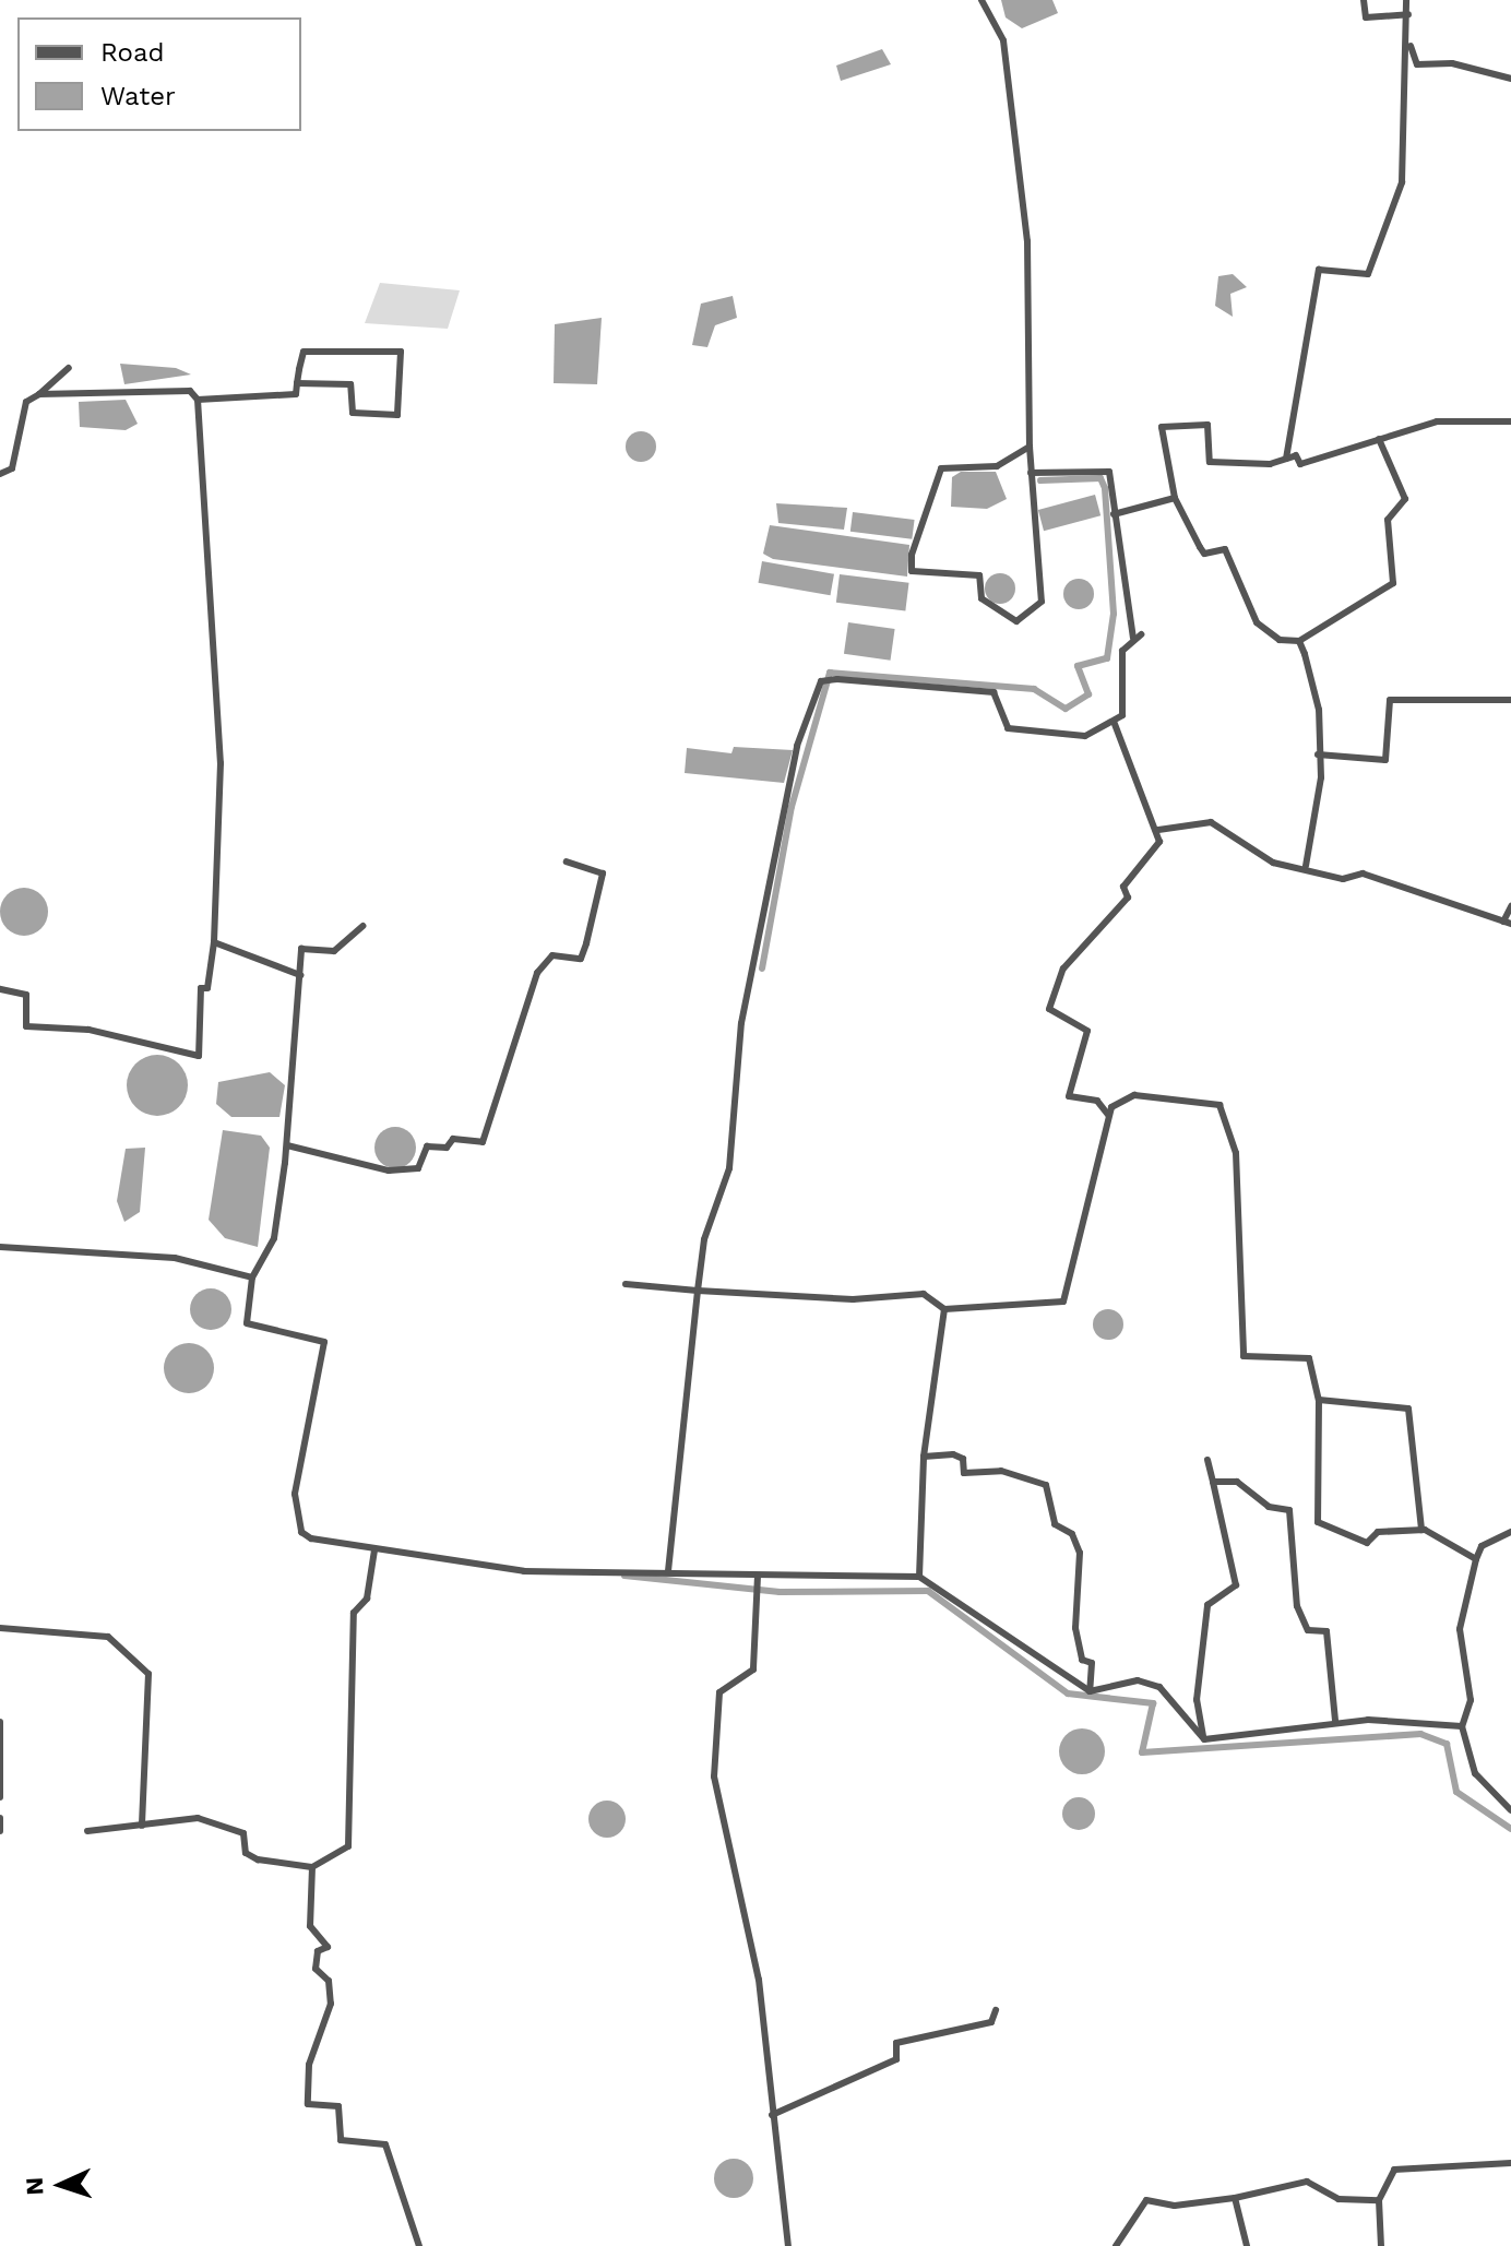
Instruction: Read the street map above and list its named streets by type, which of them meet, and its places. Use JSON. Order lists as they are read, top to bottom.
{
  "legend": ["Road", "Water"],
  "north": "left"
}
